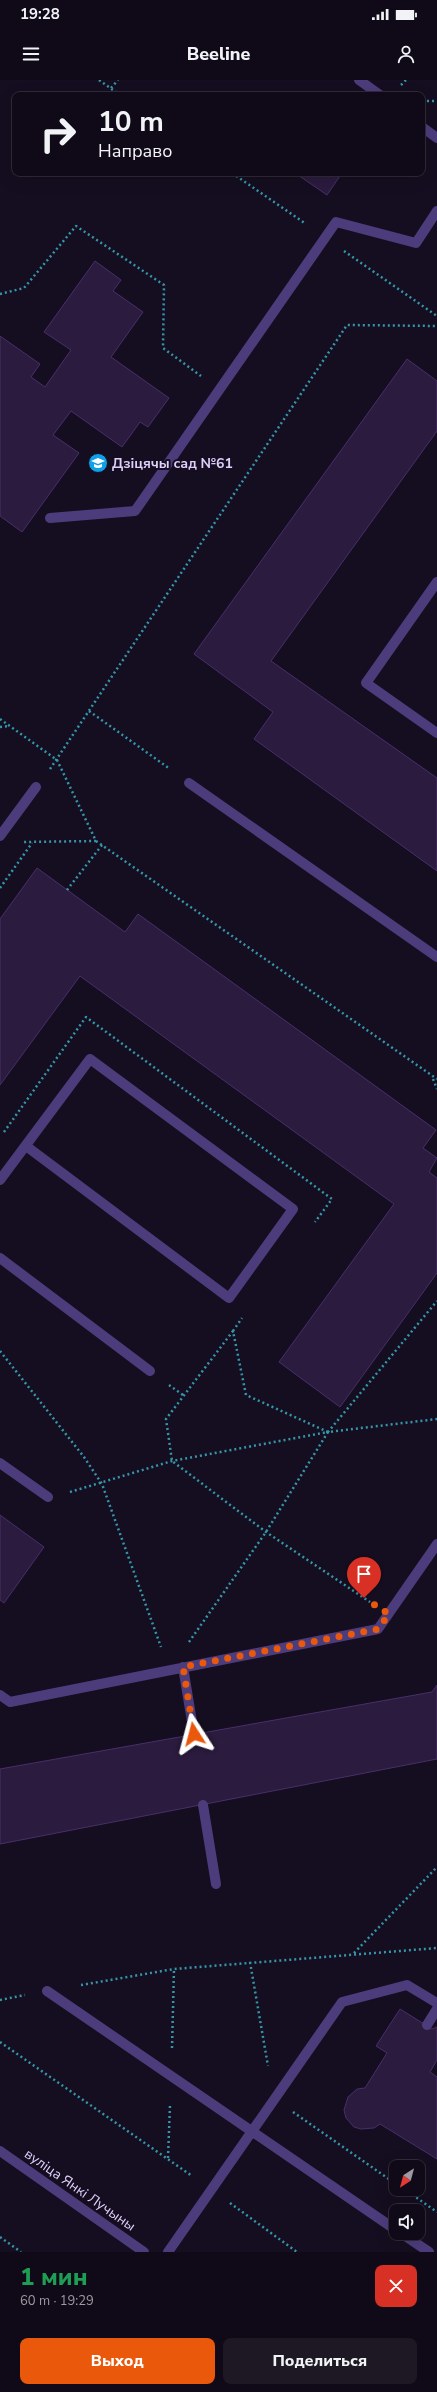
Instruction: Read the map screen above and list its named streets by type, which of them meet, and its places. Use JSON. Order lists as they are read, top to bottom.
{
  "streets": {
    "street": ["вуліца Янкі Лучыны"]
  },
  "places": {
    "school or university": ["Дзіцячы сад №61"]
  },
  "north": "bottom left",
  "page": {
    "status": "19:28",
    "header": "Beeline",
    "turn": ["10 m", "Направо"],
    "heading": ["1 мин", "60 m · 19:29"],
    "buttons": ["Выход", "Поделиться"]
  }
}
